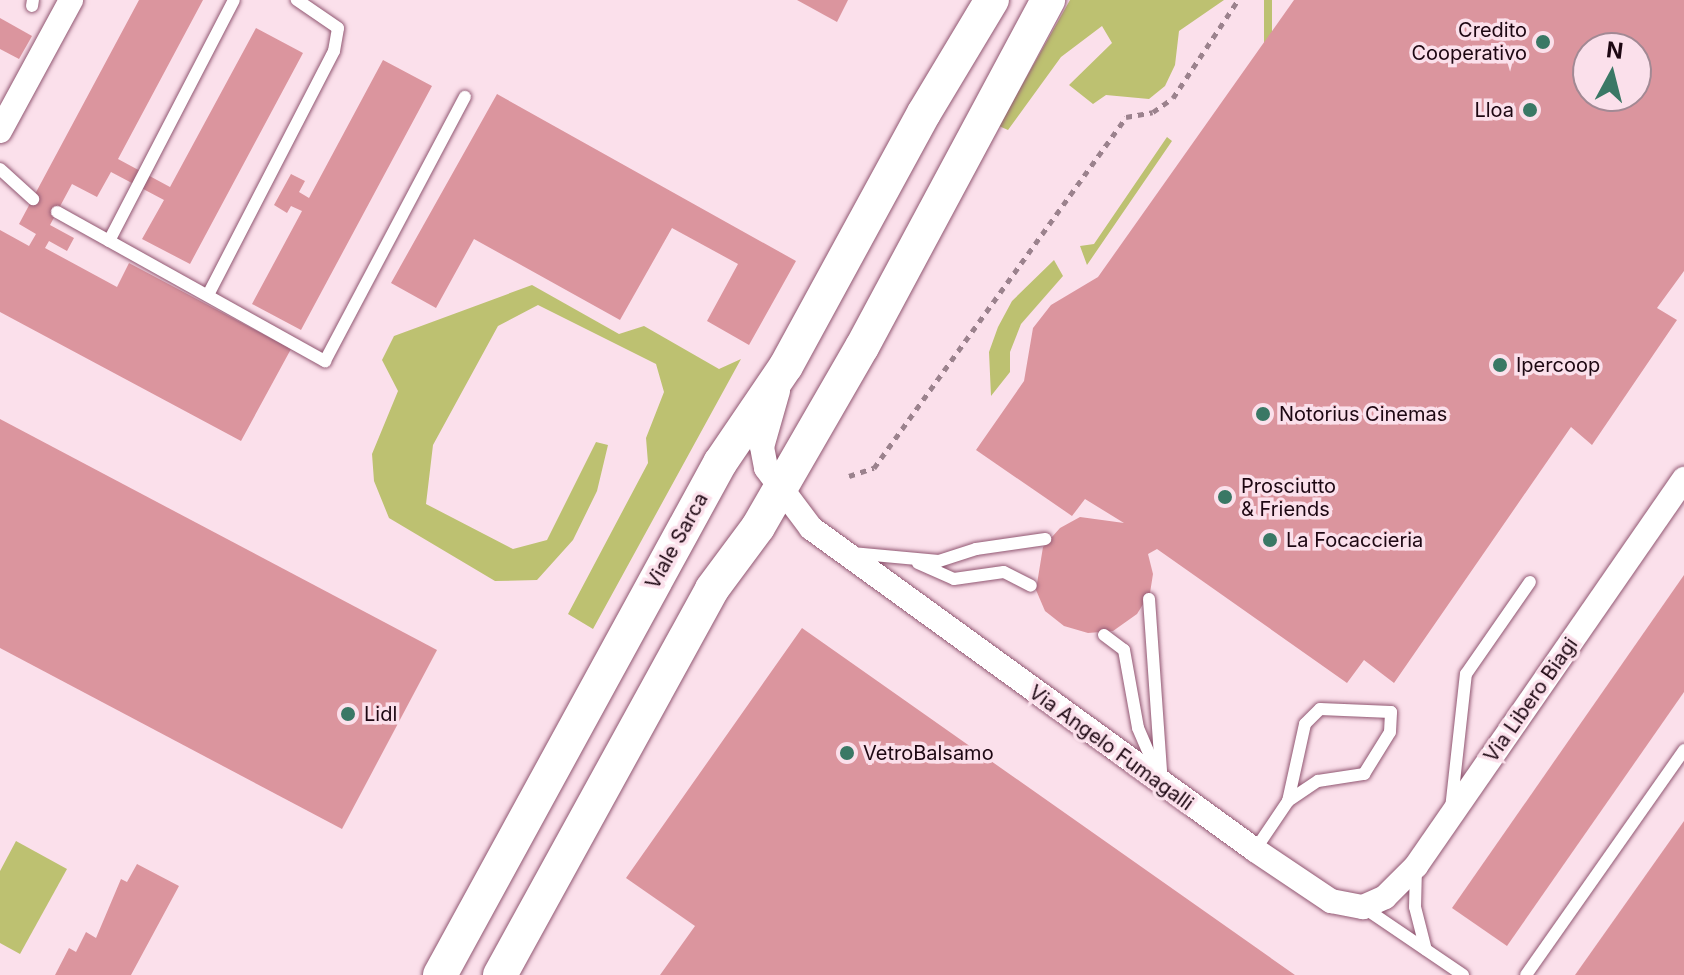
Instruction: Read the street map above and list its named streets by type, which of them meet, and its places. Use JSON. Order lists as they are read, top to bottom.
{
  "streets": {
    "street": ["Viale Sarca", "Via Libero Biagi", "Via Angelo Fumagalli"]
  },
  "crossings": [
    ["Viale Sarca", "Via Angelo Fumagalli"],
    ["Via Libero Biagi", "Via Angelo Fumagalli"]
  ],
  "places": [
    "Credito Cooperativo",
    "Lloa",
    "Ipercoop",
    "Notorius Cinemas",
    "Prosciutto & Friends",
    "La Focaccieria",
    "Lidl",
    "VetroBalsamo"
  ],
  "north": "top"
}
